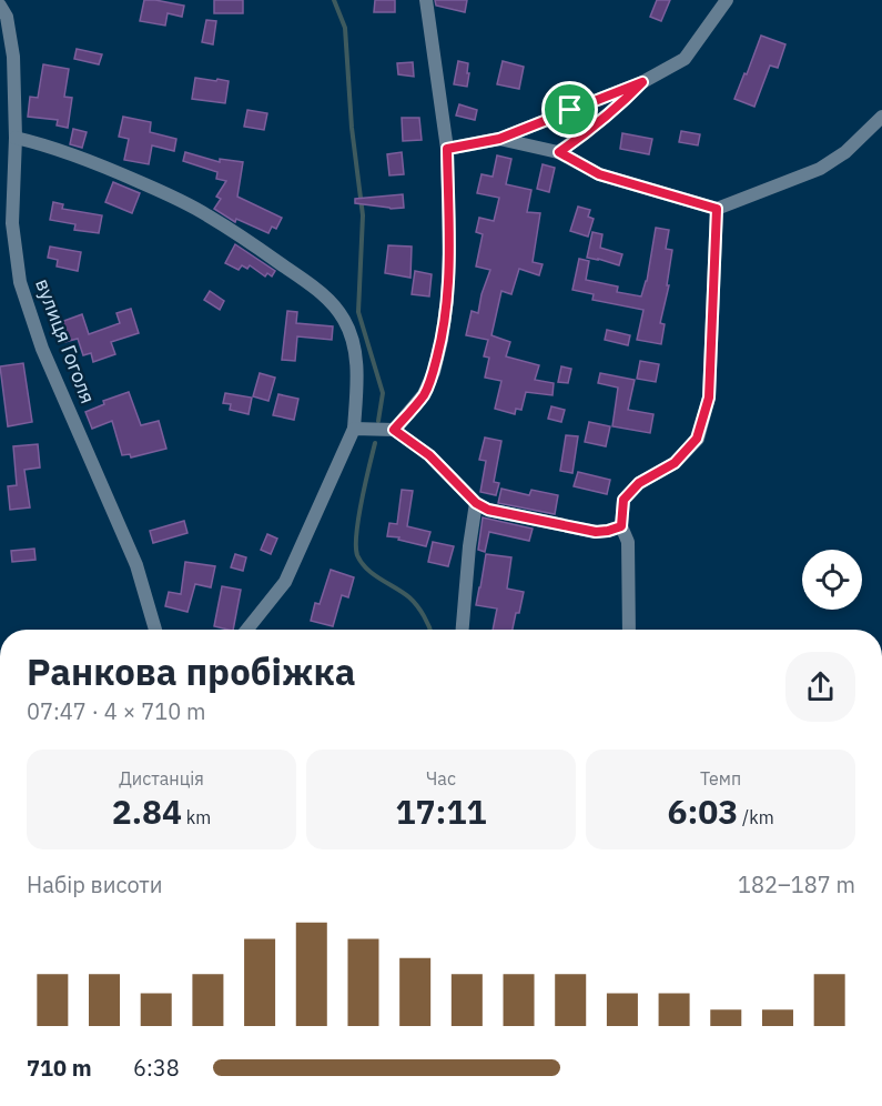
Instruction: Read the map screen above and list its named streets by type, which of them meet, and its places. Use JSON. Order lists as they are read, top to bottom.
{
  "streets": {
    "street": ["вулиця Гоголя"]
  },
  "page": {
    "heading": ["Ранкова пробіжка", "07:47 · 4 × 710 m"],
    "stats": [
      ["Дистанція", "2.84 km"],
      ["Час", "17:11"],
      ["Темп", "6:03 /km"]
    ],
    "chart": ["Набір висоти", "182–187 m"],
    "list": [
      {
        "name": "710 m",
        "note": "6:38"
      }
    ]
  }
}
